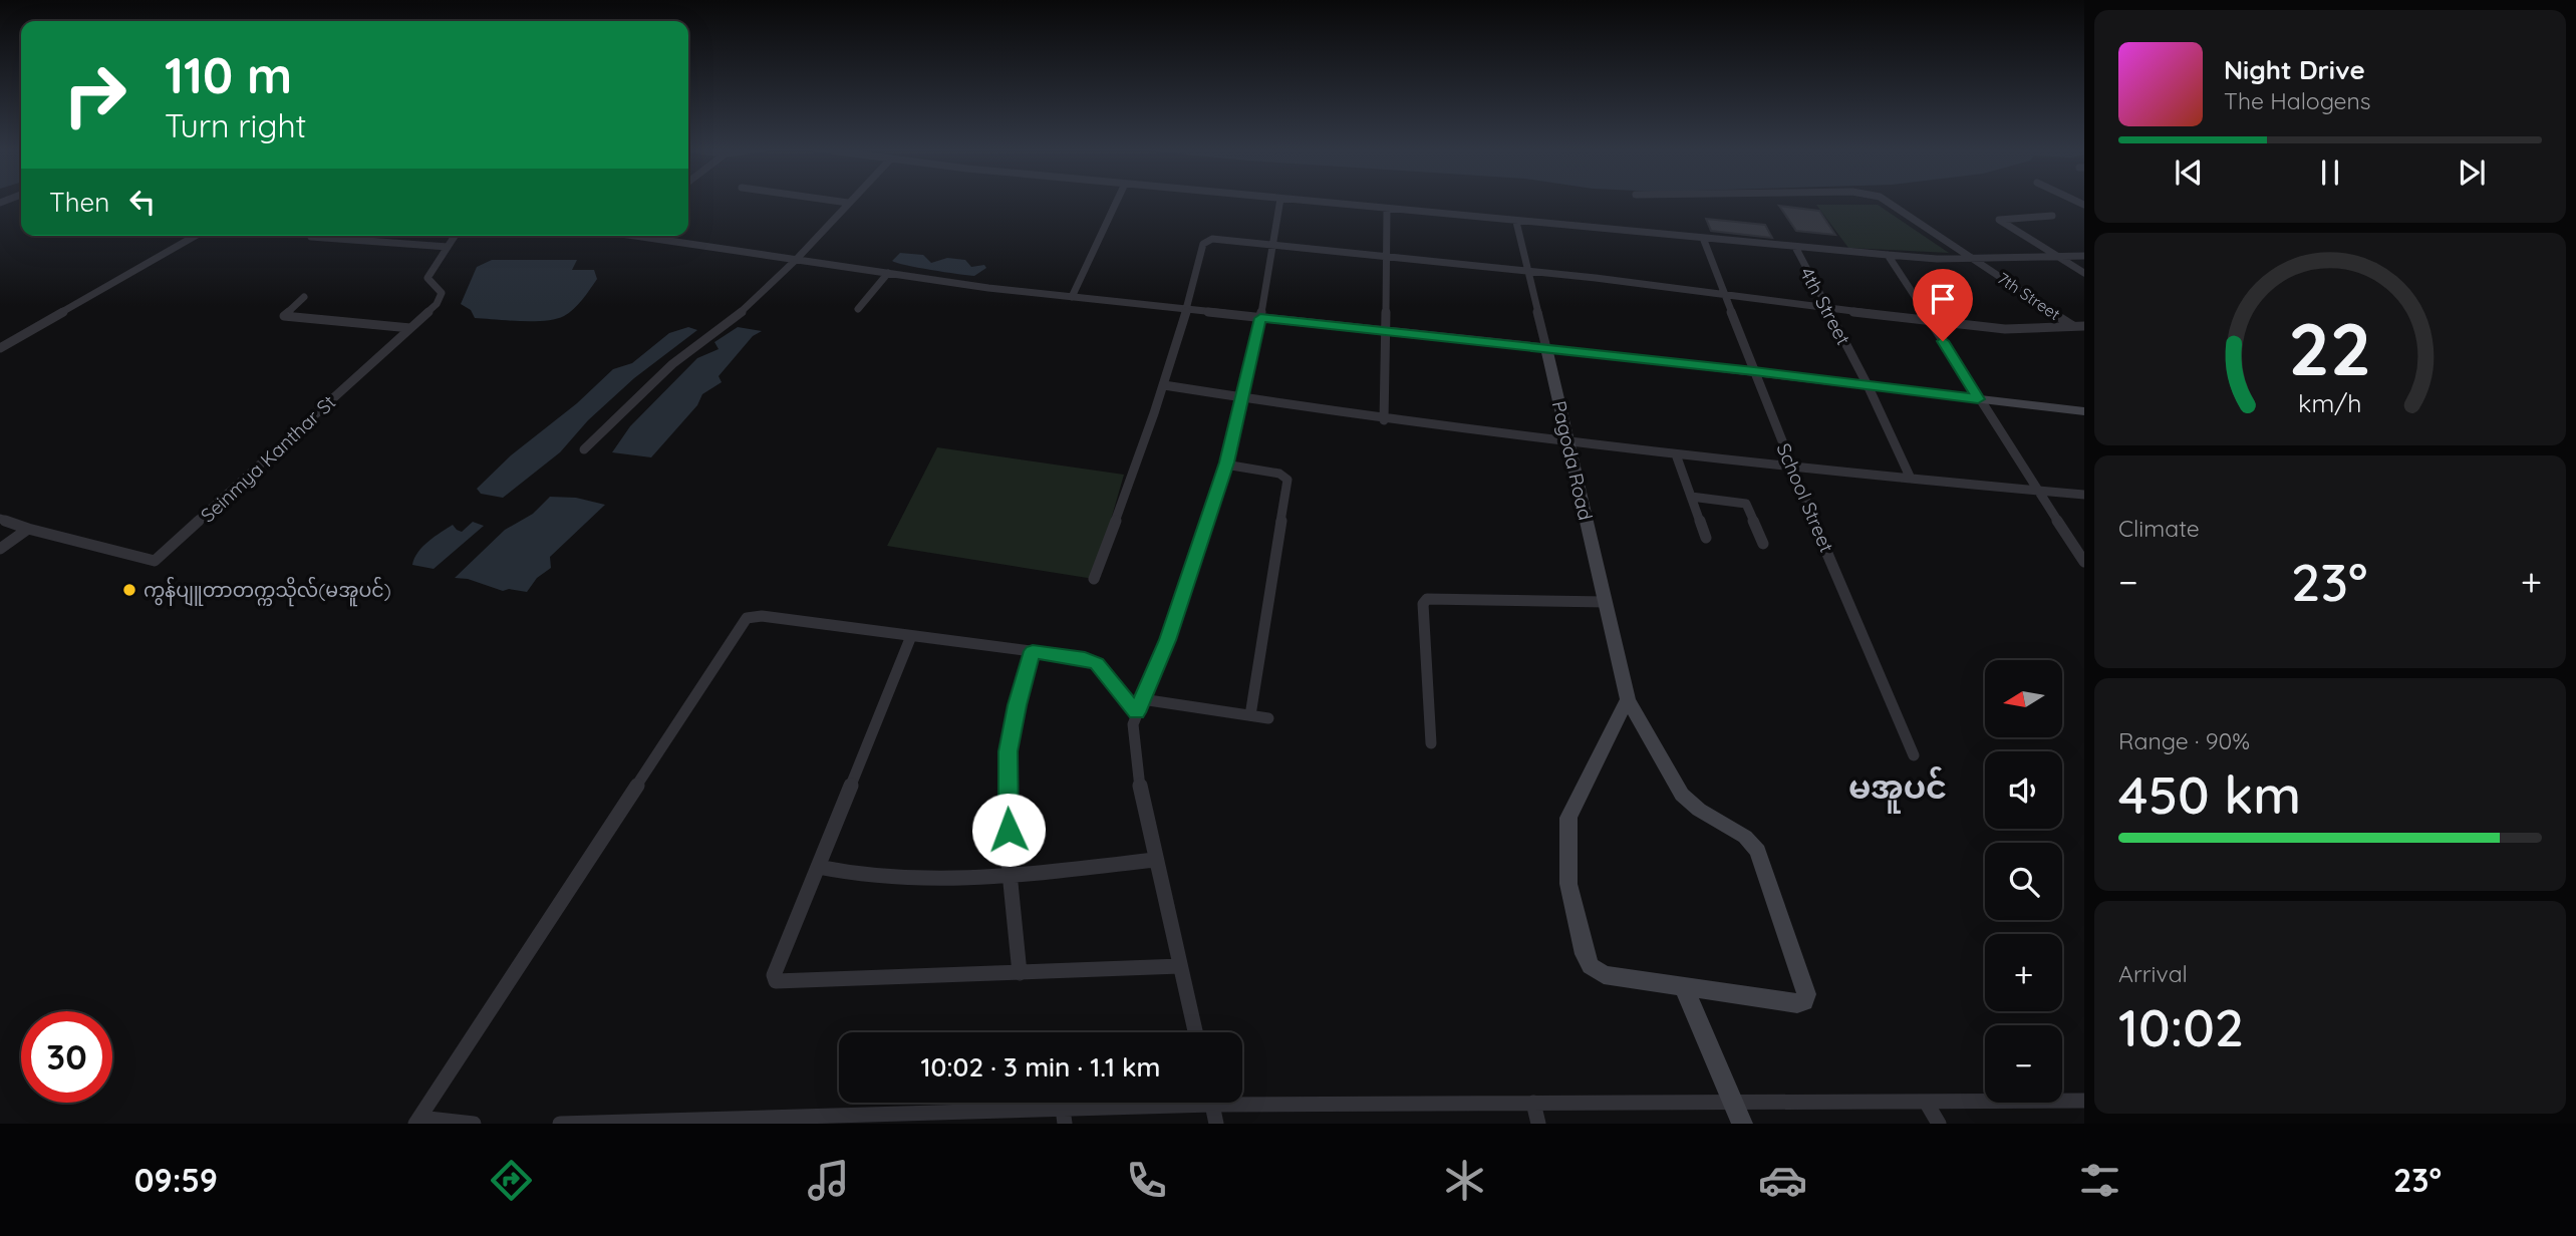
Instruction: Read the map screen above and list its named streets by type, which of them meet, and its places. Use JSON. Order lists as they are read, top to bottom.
{
  "streets": {
    "main road": ["Pagoda Road"],
    "street": [
      "7th Street",
      "4th Street",
      "Seinmya Kanthar St",
      "School Street"
    ]
  },
  "districts": ["မအူပင်"],
  "places": ["ကွန်ပျူတာတက္ကသိုလ်(မအူပင်)"],
  "north": "left",
  "page": {
    "turn": ["110 m", "Turn right"],
    "song": ["Night Drive", "The Halogens"],
    "then": "Then",
    "tile": [
      "Climate",
      ["Range · 90%", "450 km"],
      ["Arrival", "10:02"]
    ],
    "heat": ["−", "23°", "+"],
    "map_buttons": ["+", "−"],
    "limit": "30",
    "trip": "10:02 · 3 min · 1.1 km",
    "tabs": ["09:59", "23°"],
    "gauge": ["22", "km/h"]
  }
}
